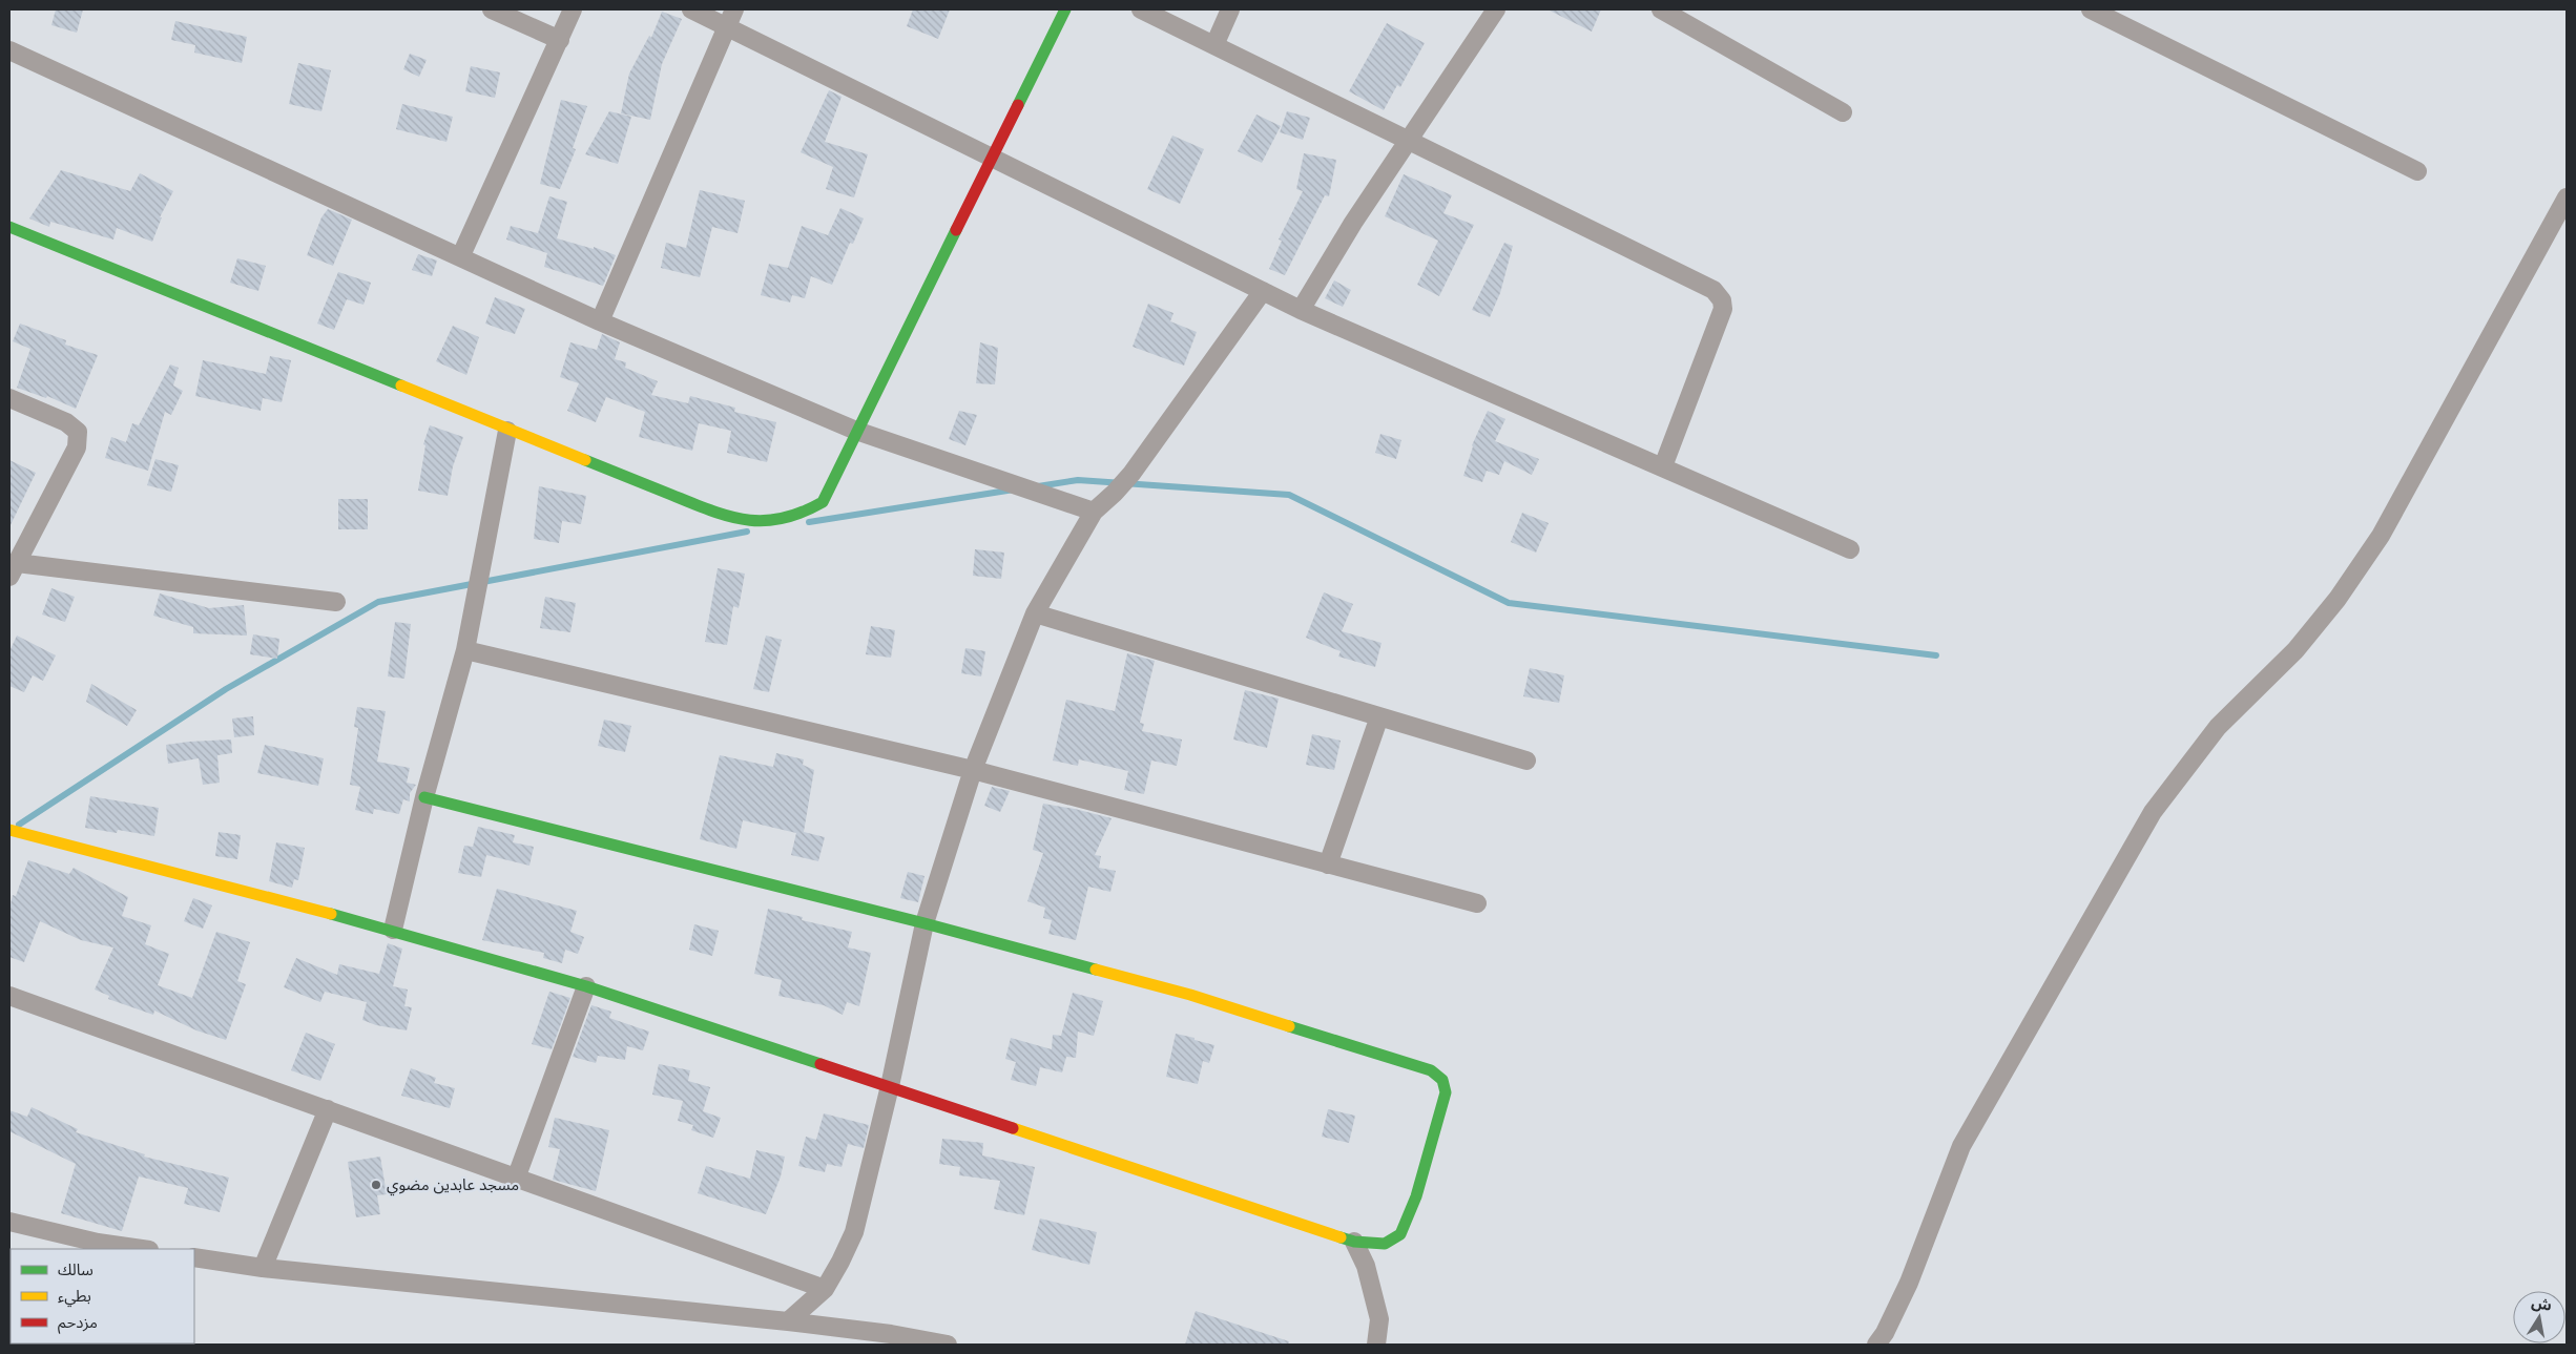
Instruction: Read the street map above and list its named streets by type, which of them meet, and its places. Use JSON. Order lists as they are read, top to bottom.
{
  "places": ["مسجد عابدين مضوي"],
  "legend": ["سالك", "بطيء", "مزدحم"],
  "north": "top"
}
